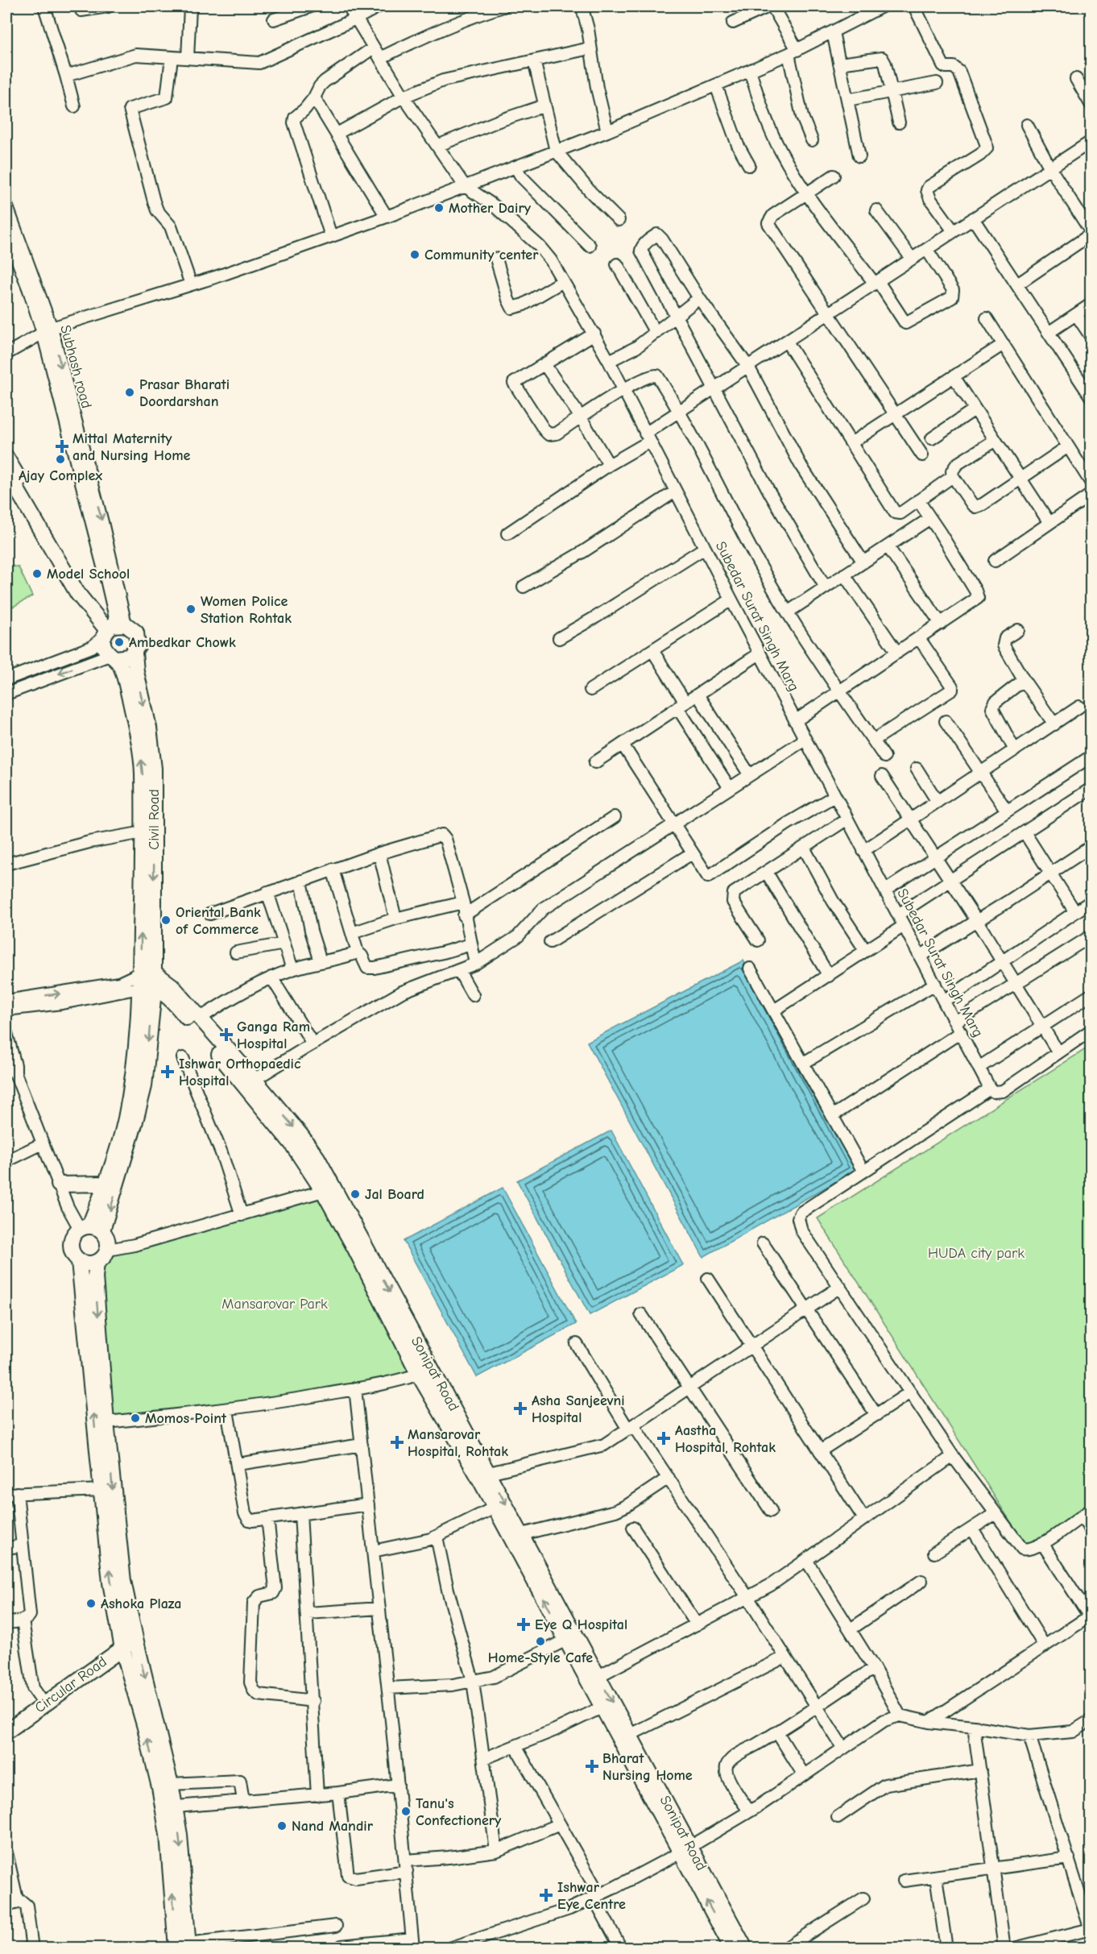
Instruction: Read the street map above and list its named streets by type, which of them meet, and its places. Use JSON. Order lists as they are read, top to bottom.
{
  "streets": {
    "main road": ["Civil Road", "Sonipat Road", "Circular Road"],
    "street": ["Subhash road", "Subedar Surat Singh Marg"]
  },
  "crossings": [
    ["Subhash road", "Civil Road"],
    ["Civil Road", "Sonipat Road"]
  ],
  "parks": ["HUDA city park", "Mansarovar Park"],
  "places": {
    "other": [
      "Mother Dairy",
      "Community center",
      "Prasar Bharati Doordarshan",
      "Ajay Complex",
      "Model School",
      "Women Police Station Rohtak",
      "Ambedkar Chowk",
      "Oriental Bank of Commerce",
      "Jal Board",
      "Momos Point",
      "Ashoka Plaza",
      "Home-Style Cafe",
      "Tanu's Confectionery",
      "Nand Mandir"
    ],
    "health": [
      "Mittal Maternity and Nursing Home",
      "Ganga Ram Hospital",
      "Ishwar Orthopaedic Hospital",
      "Asha Sanjeevni Hospital",
      "Aastha Hospital, Rohtak",
      "Mansarovar Hospital, Rohtak",
      "Eye Q Hospital",
      "Bharat Nursing Home",
      "Ishwar Eye Centre"
    ]
  }
}
